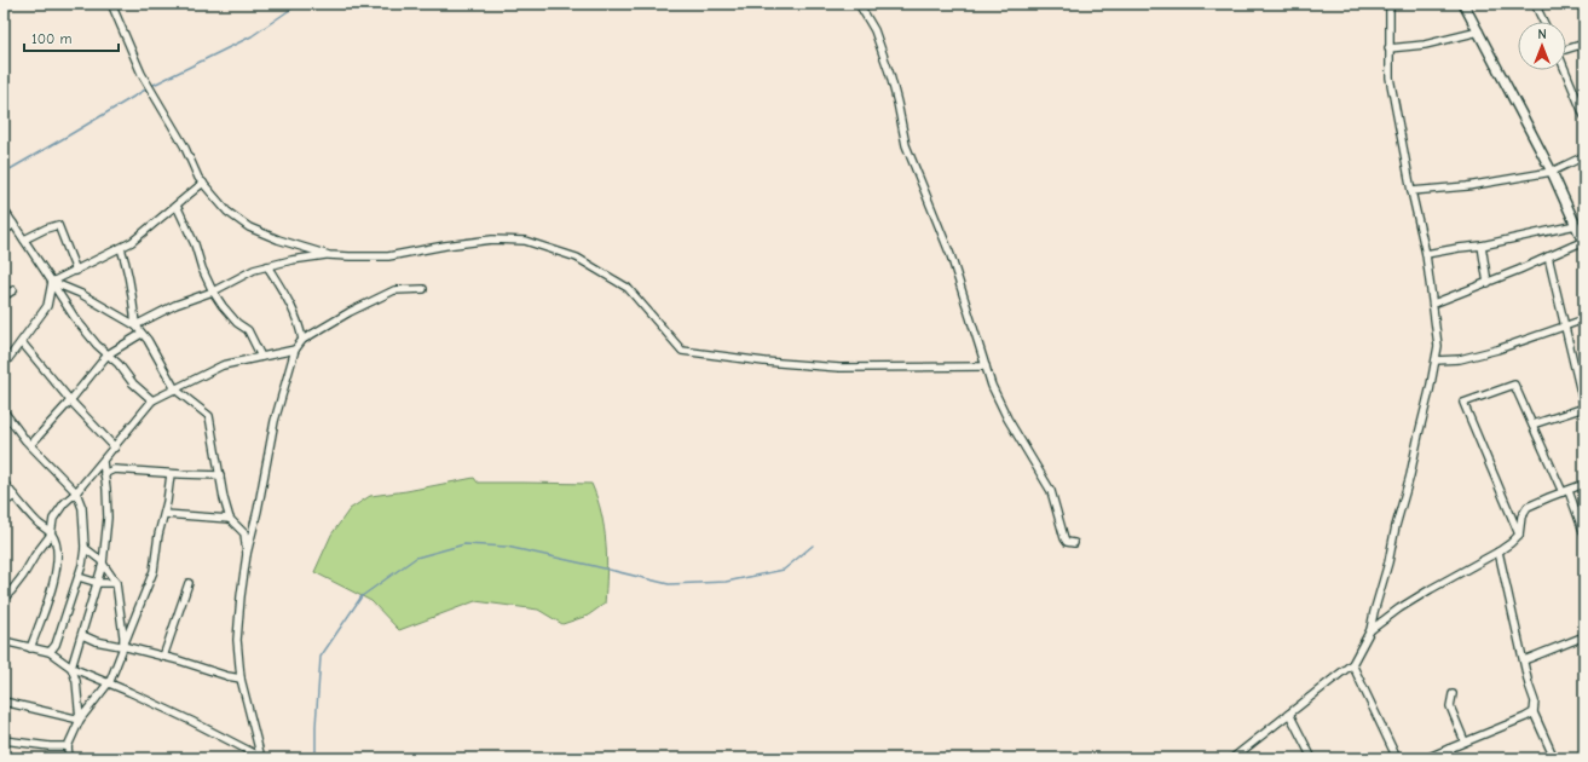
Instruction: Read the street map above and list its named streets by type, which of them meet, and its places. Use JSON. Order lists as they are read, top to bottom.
{
  "scale_bar": "100 m",
  "north": "top"
}
